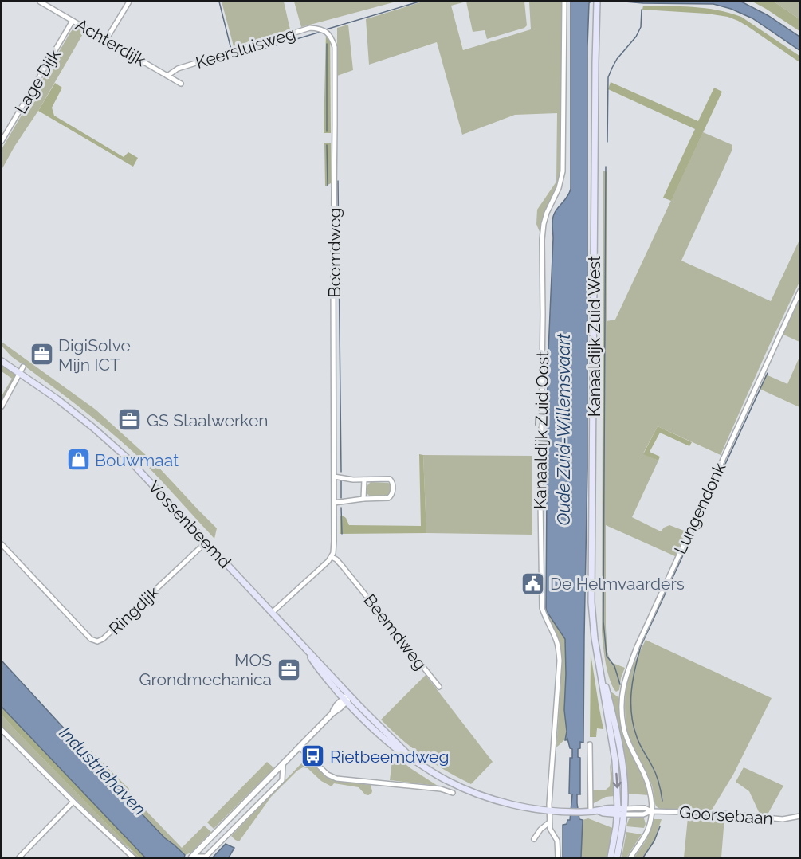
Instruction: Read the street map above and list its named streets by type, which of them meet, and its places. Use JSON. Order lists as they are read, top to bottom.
{
  "streets": {
    "main road": ["Kanaaldijk Zuid West", "Vossenbeemd"],
    "street": [
      "Achterdijk",
      "Keersluisweg",
      "Lage Dijk",
      "Beemdweg",
      "Kanaaldijk Zuid Oost",
      "Lungendonk",
      "Ringdijk",
      "Goorsebaan"
    ]
  },
  "crossings": [
    ["Achterdijk", "Keersluisweg"],
    ["Achterdijk", "Lage Dijk"],
    ["Keersluisweg", "Beemdweg"],
    ["Kanaaldijk Zuid West", "Vossenbeemd"],
    ["Kanaaldijk Zuid West", "Goorsebaan"],
    ["Kanaaldijk Zuid Oost", "Vossenbeemd"],
    ["Lungendonk", "Goorsebaan"],
    ["Vossenbeemd", "Ringdijk"],
    ["Vossenbeemd", "Goorsebaan"]
  ],
  "water": ["Oude Zuid-Willemsvaart", "Industriehaven"],
  "places": {
    "office": ["DigiSolve Mijn ICT", "GS Staalwerken", "MOS Grondmechanica"],
    "shop": ["Bouwmaat"],
    "public building": ["De Helmvaarders"],
    "bus stop": ["Rietbeemdweg"]
  }
}
